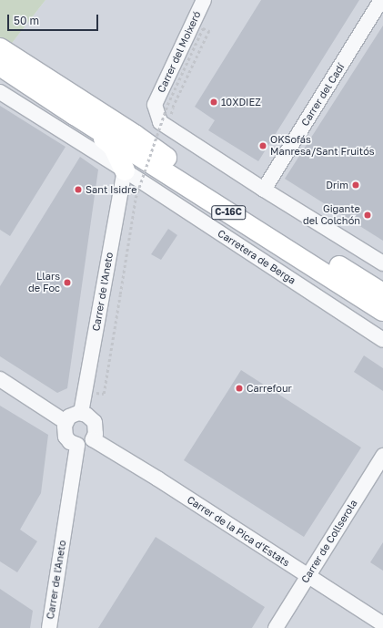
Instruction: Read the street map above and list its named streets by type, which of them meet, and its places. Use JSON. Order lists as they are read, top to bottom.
{
  "streets": {
    "main road": ["C-16C"],
    "street": [
      "Carrer del Moixeró",
      "Carrer del Cadí",
      "Carretera de Berga",
      "Carrer de l'Aneto",
      "Carrer de la Pica d'Estats",
      "Carrer de Collserola"
    ]
  },
  "crossings": [
    ["Carrer del Moixeró", "Carrer del Cadí"],
    ["Carretera de Berga", "Carrer de l'Aneto"],
    ["Carrer de l'Aneto", "Carrer de la Pica d'Estats"],
    ["Carrer de la Pica d'Estats", "Carrer de Collserola"]
  ],
  "places": [
    "10XDIEZ",
    "OKSofás Manresa/Sant Fruitós",
    "Drim",
    "Sant Isidre",
    "Gigante del Colchón",
    "Llars de Foc",
    "Carrefour"
  ],
  "scale_bar": "50 m"
}
